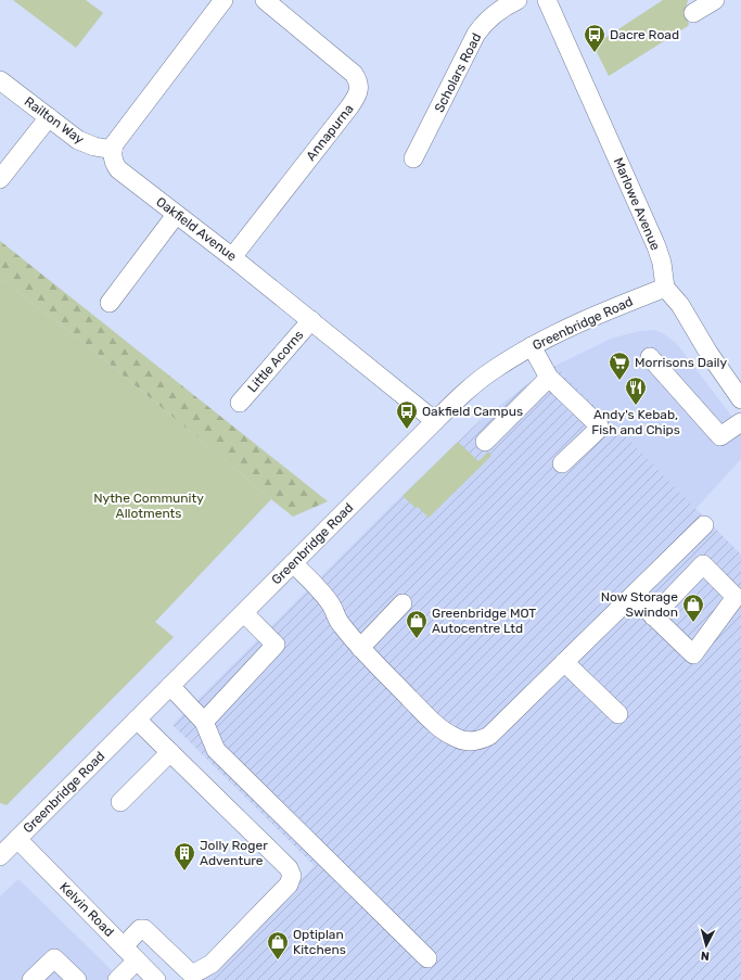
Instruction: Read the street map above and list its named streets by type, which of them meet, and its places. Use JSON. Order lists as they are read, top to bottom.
{
  "streets": {
    "street": [
      "Scholars Road",
      "Railton Way",
      "Annapurna",
      "Marlowe Avenue",
      "Oakfield Avenue",
      "Greenbridge Road",
      "Little Acorns",
      "Kelvin Road"
    ]
  },
  "crossings": [
    ["Railton Way", "Oakfield Avenue"],
    ["Annapurna", "Oakfield Avenue"],
    ["Marlowe Avenue", "Greenbridge Road"],
    ["Oakfield Avenue", "Greenbridge Road"],
    ["Oakfield Avenue", "Little Acorns"],
    ["Greenbridge Road", "Kelvin Road"]
  ],
  "parks": ["Nythe Community Allotments"],
  "places": {
    "bus stop": ["Dacre Road", "Oakfield Campus"],
    "supermarket": ["Morrisons Daily"],
    "restaurant": ["Andy's Kebab, Fish and Chips"],
    "shop": ["Now Storage Swindon", "Greenbridge MOT Autocentre Ltd", "Optiplan Kitchens"],
    "building": ["Jolly Roger Adventure"]
  },
  "north": "bottom"
}
